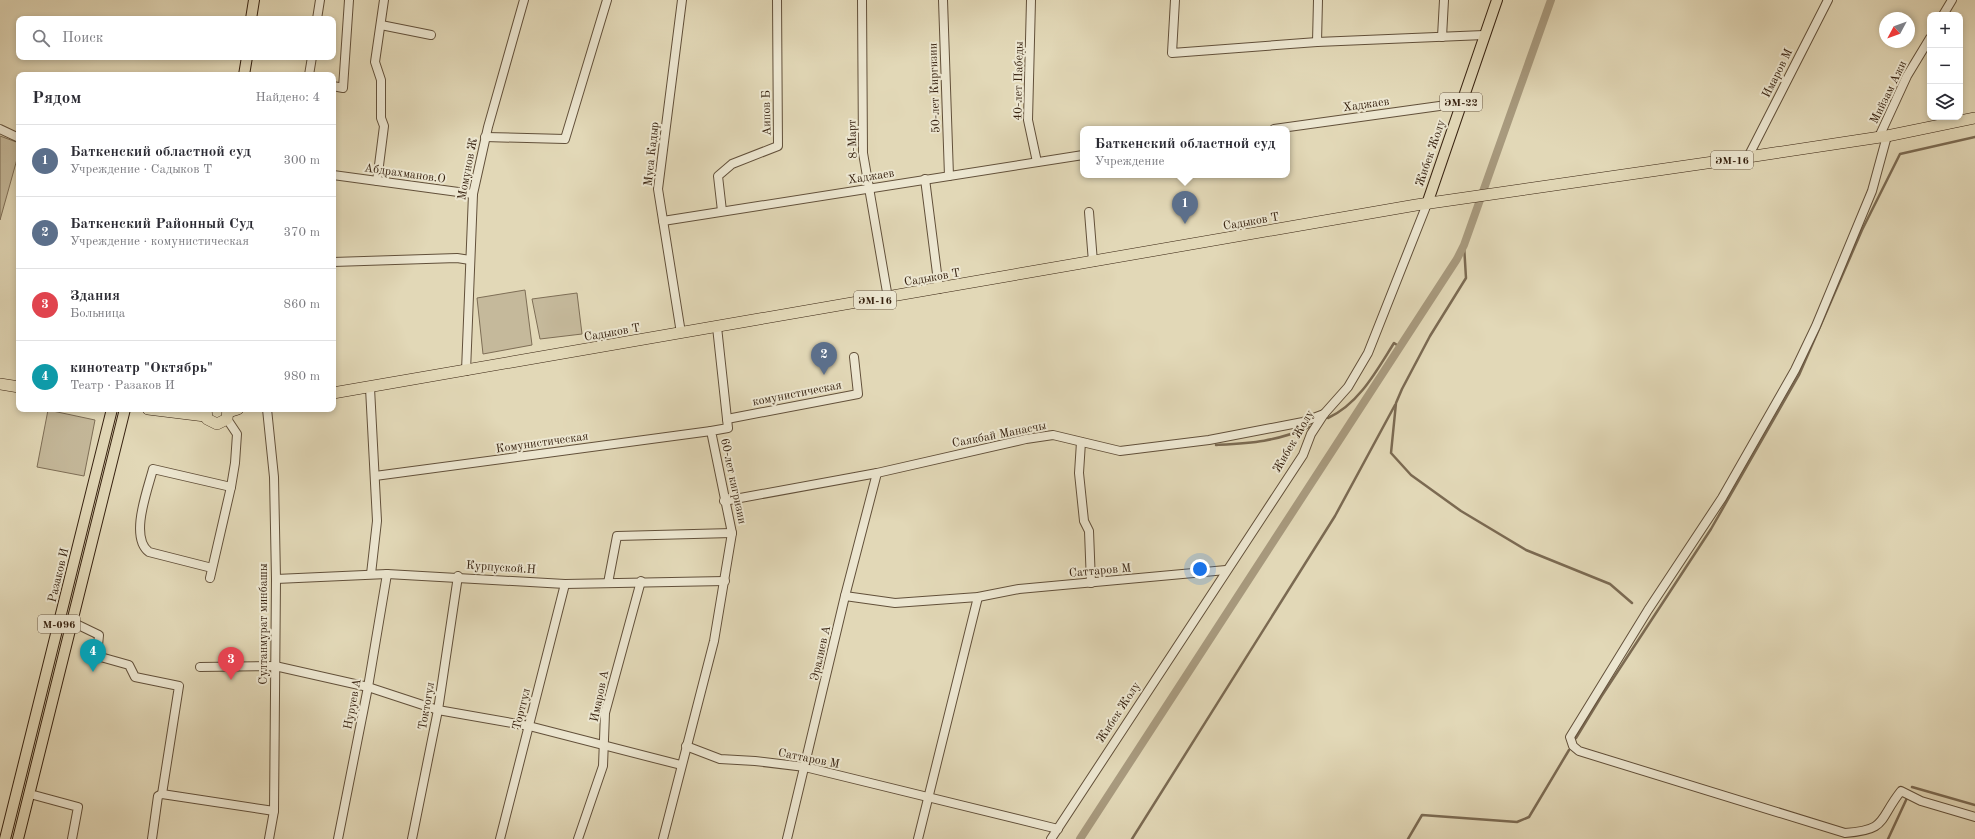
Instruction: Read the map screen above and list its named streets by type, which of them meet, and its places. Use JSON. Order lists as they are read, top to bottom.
{
  "streets": {
    "highway": ["ЭМ-16", "Садыков Т"],
    "main road": [
      "ЭМ-22",
      "Жибек Жолу",
      "Разаков И",
      "М-096"
    ],
    "street": [
      "Имаров М",
      "40-лет Пабеды",
      "50-лет Киргизии",
      "Мийзам Ажи",
      "Хаджаев",
      "Аипов Б",
      "8-Март",
      "Муса Кадыр",
      "Момунов Ж",
      "Абдрахманов.О",
      "комунистическая",
      "Саякбай Манасчы",
      "Комунистическая",
      "60-лет кигризии",
      "Курпуской.Н",
      "Саттаров М",
      "Султанмурат минбашы",
      "Эралиев А",
      "Имаров А",
      "Нуруев А",
      "Токтогул",
      "Тортгул"
    ]
  },
  "crossings": [
    ["Имаров М", "ЭМ-16"],
    ["40-лет Пабеды", "Хаджаев"],
    ["50-лет Киргизии", "Хаджаев"],
    ["Мийзам Ажи", "ЭМ-16"],
    ["Хаджаев", "Аипов Б"],
    ["Хаджаев", "8-Март"],
    ["Хаджаев", "Жибек Жолу"],
    ["Хаджаев", "Муса Кадыр"],
    ["8-Март", "Садыков Т"],
    ["Жибек Жолу", "ЭМ-16"],
    ["Жибек Жолу", "Садыков Т"],
    ["Жибек Жолу", "Саякбай Манасчы"],
    ["Жибек Жолу", "Саттаров М"],
    ["Муса Кадыр", "Садыков Т"],
    ["ЭМ-16", "Садыков Т"],
    ["Момунов Ж", "Абдрахманов.О"],
    ["Момунов Ж", "Садыков Т"],
    ["комунистическая", "60-лет кигризии"],
    ["Саякбай Манасчы", "60-лет кигризии"],
    ["Саякбай Манасчы", "Эралиев А"],
    ["Комунистическая", "60-лет кигризии"],
    ["60-лет кигризии", "Курпуской.Н"],
    ["60-лет кигризии", "Саттаров М"],
    ["Курпуской.Н", "Султанмурат минбашы"],
    ["Курпуской.Н", "Имаров А"],
    ["Курпуской.Н", "Нуруев А"],
    ["Курпуской.Н", "Токтогул"],
    ["Курпуской.Н", "Тортгул"],
    ["Саттаров М", "Эралиев А"]
  ],
  "north": "bottom left",
  "page": {
    "map_buttons": ["+", "−"],
    "search": "Поиск",
    "heading": ["Рядом", "Найдено: 4"],
    "list": [
      {
        "mark": "1",
        "name": "Баткенский областной суд",
        "note": "Учреждение · Садыков Т",
        "value": "300 m"
      },
      {
        "mark": "2",
        "name": "Баткенский Районный Суд",
        "note": "Учреждение · комунистическая",
        "value": "370 m"
      },
      {
        "mark": "3",
        "name": "Здания",
        "note": "Больница",
        "value": "860 m"
      },
      {
        "mark": "4",
        "name": "кинотеатр \"Октябрь\"",
        "note": "Театр · Разаков И",
        "value": "980 m"
      }
    ],
    "popup": ["Баткенский областной суд", "Учреждение"],
    "pins": [
      "1",
      "2",
      "4",
      "3"
    ]
  }
}
